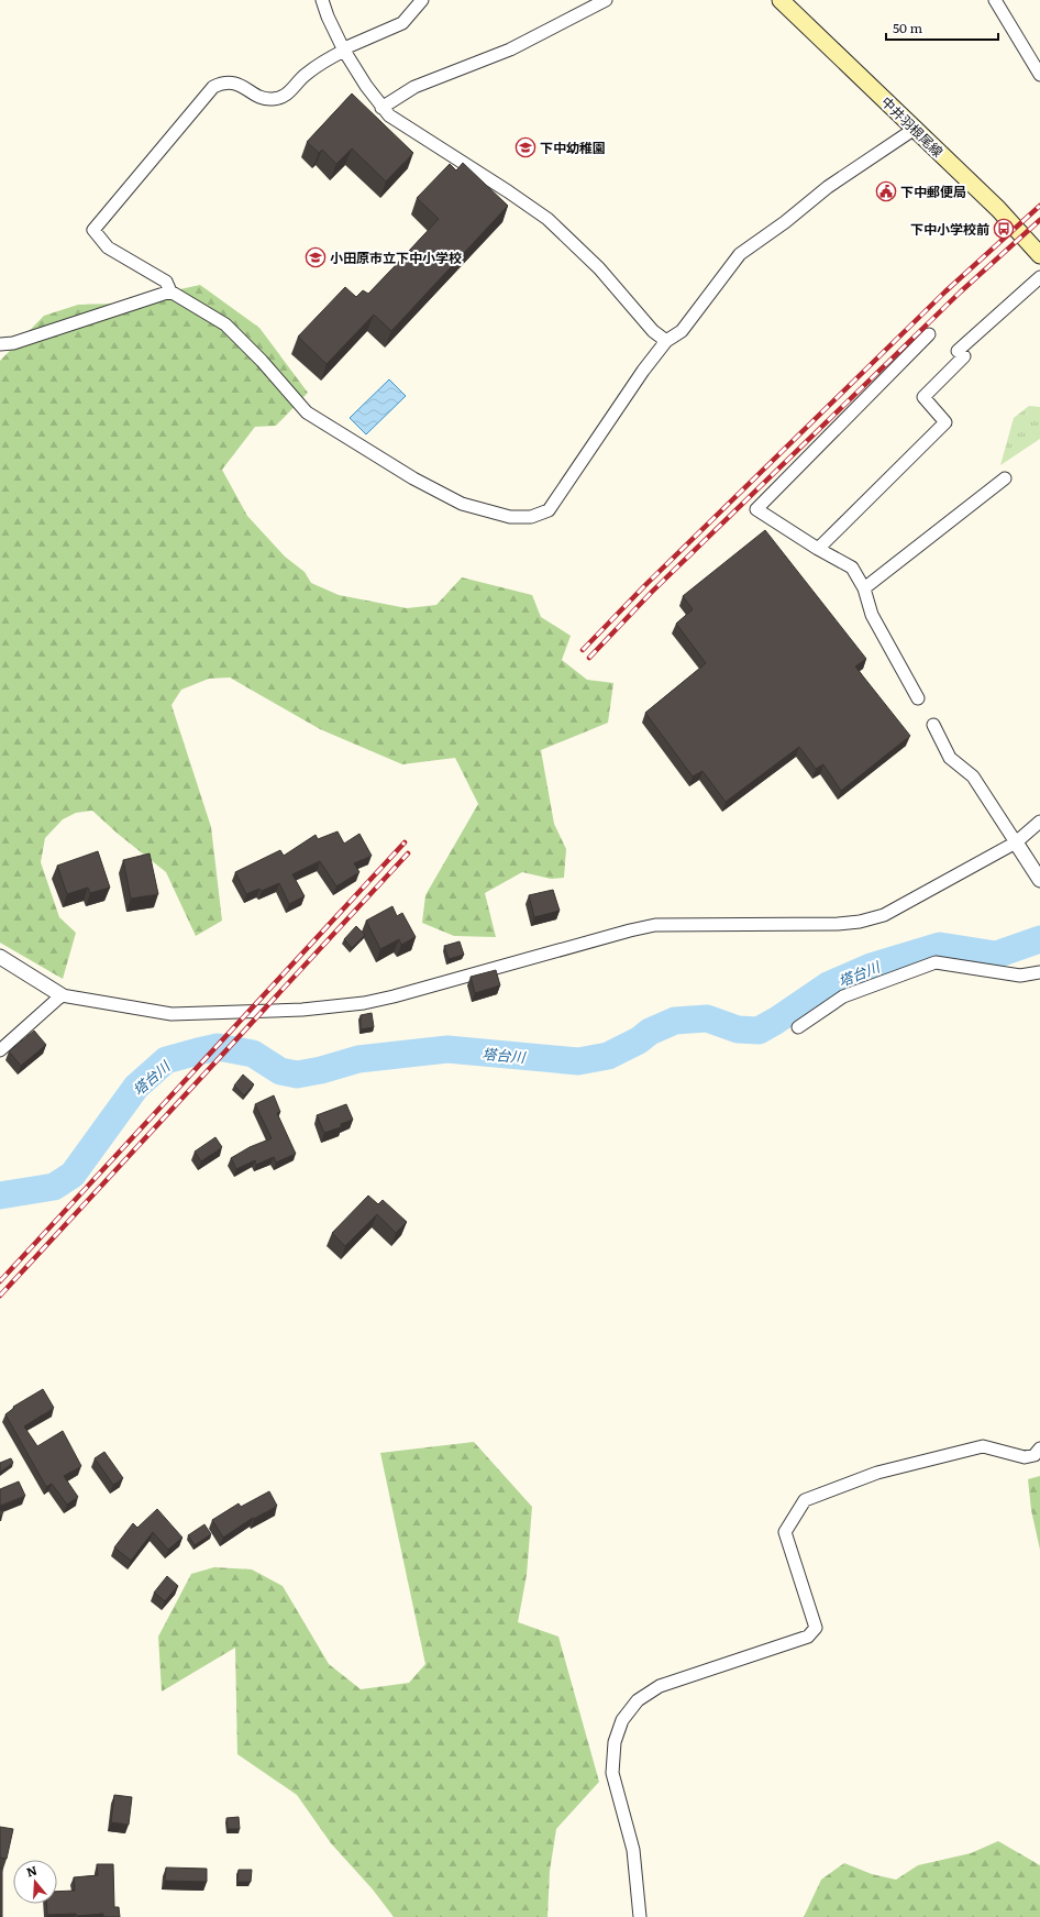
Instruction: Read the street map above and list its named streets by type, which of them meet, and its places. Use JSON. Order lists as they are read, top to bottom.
{
  "streets": {
    "main road": ["中井羽根尾線"]
  },
  "water": ["塔台川"],
  "places": {
    "school or university": ["下中幼稚園", "小田原市立下中小学校"],
    "public building": ["下中郵便局"],
    "bus stop": ["下中小学校前"]
  },
  "scale_bar": "50 m",
  "north": "top"
}
